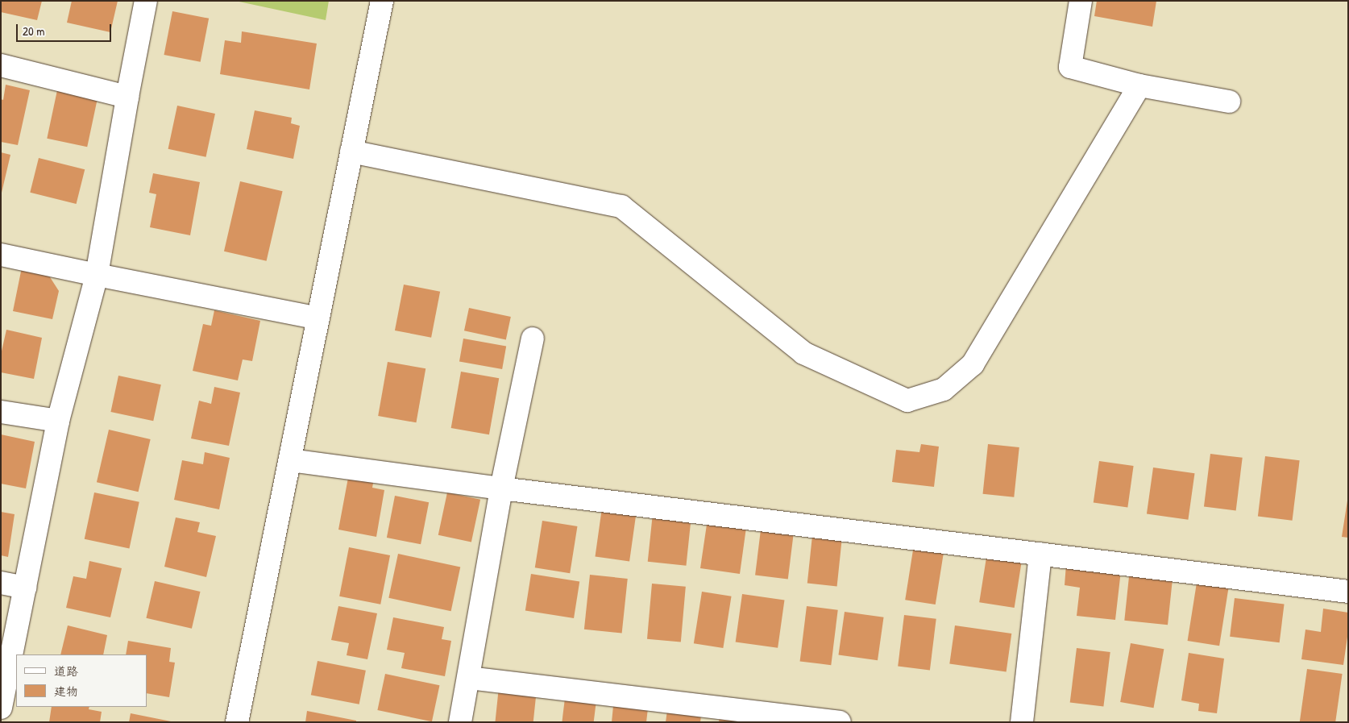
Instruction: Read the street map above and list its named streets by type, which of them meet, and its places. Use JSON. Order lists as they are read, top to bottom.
{
  "legend": ["道路", "建物"],
  "scale_bar": "20 m"
}
